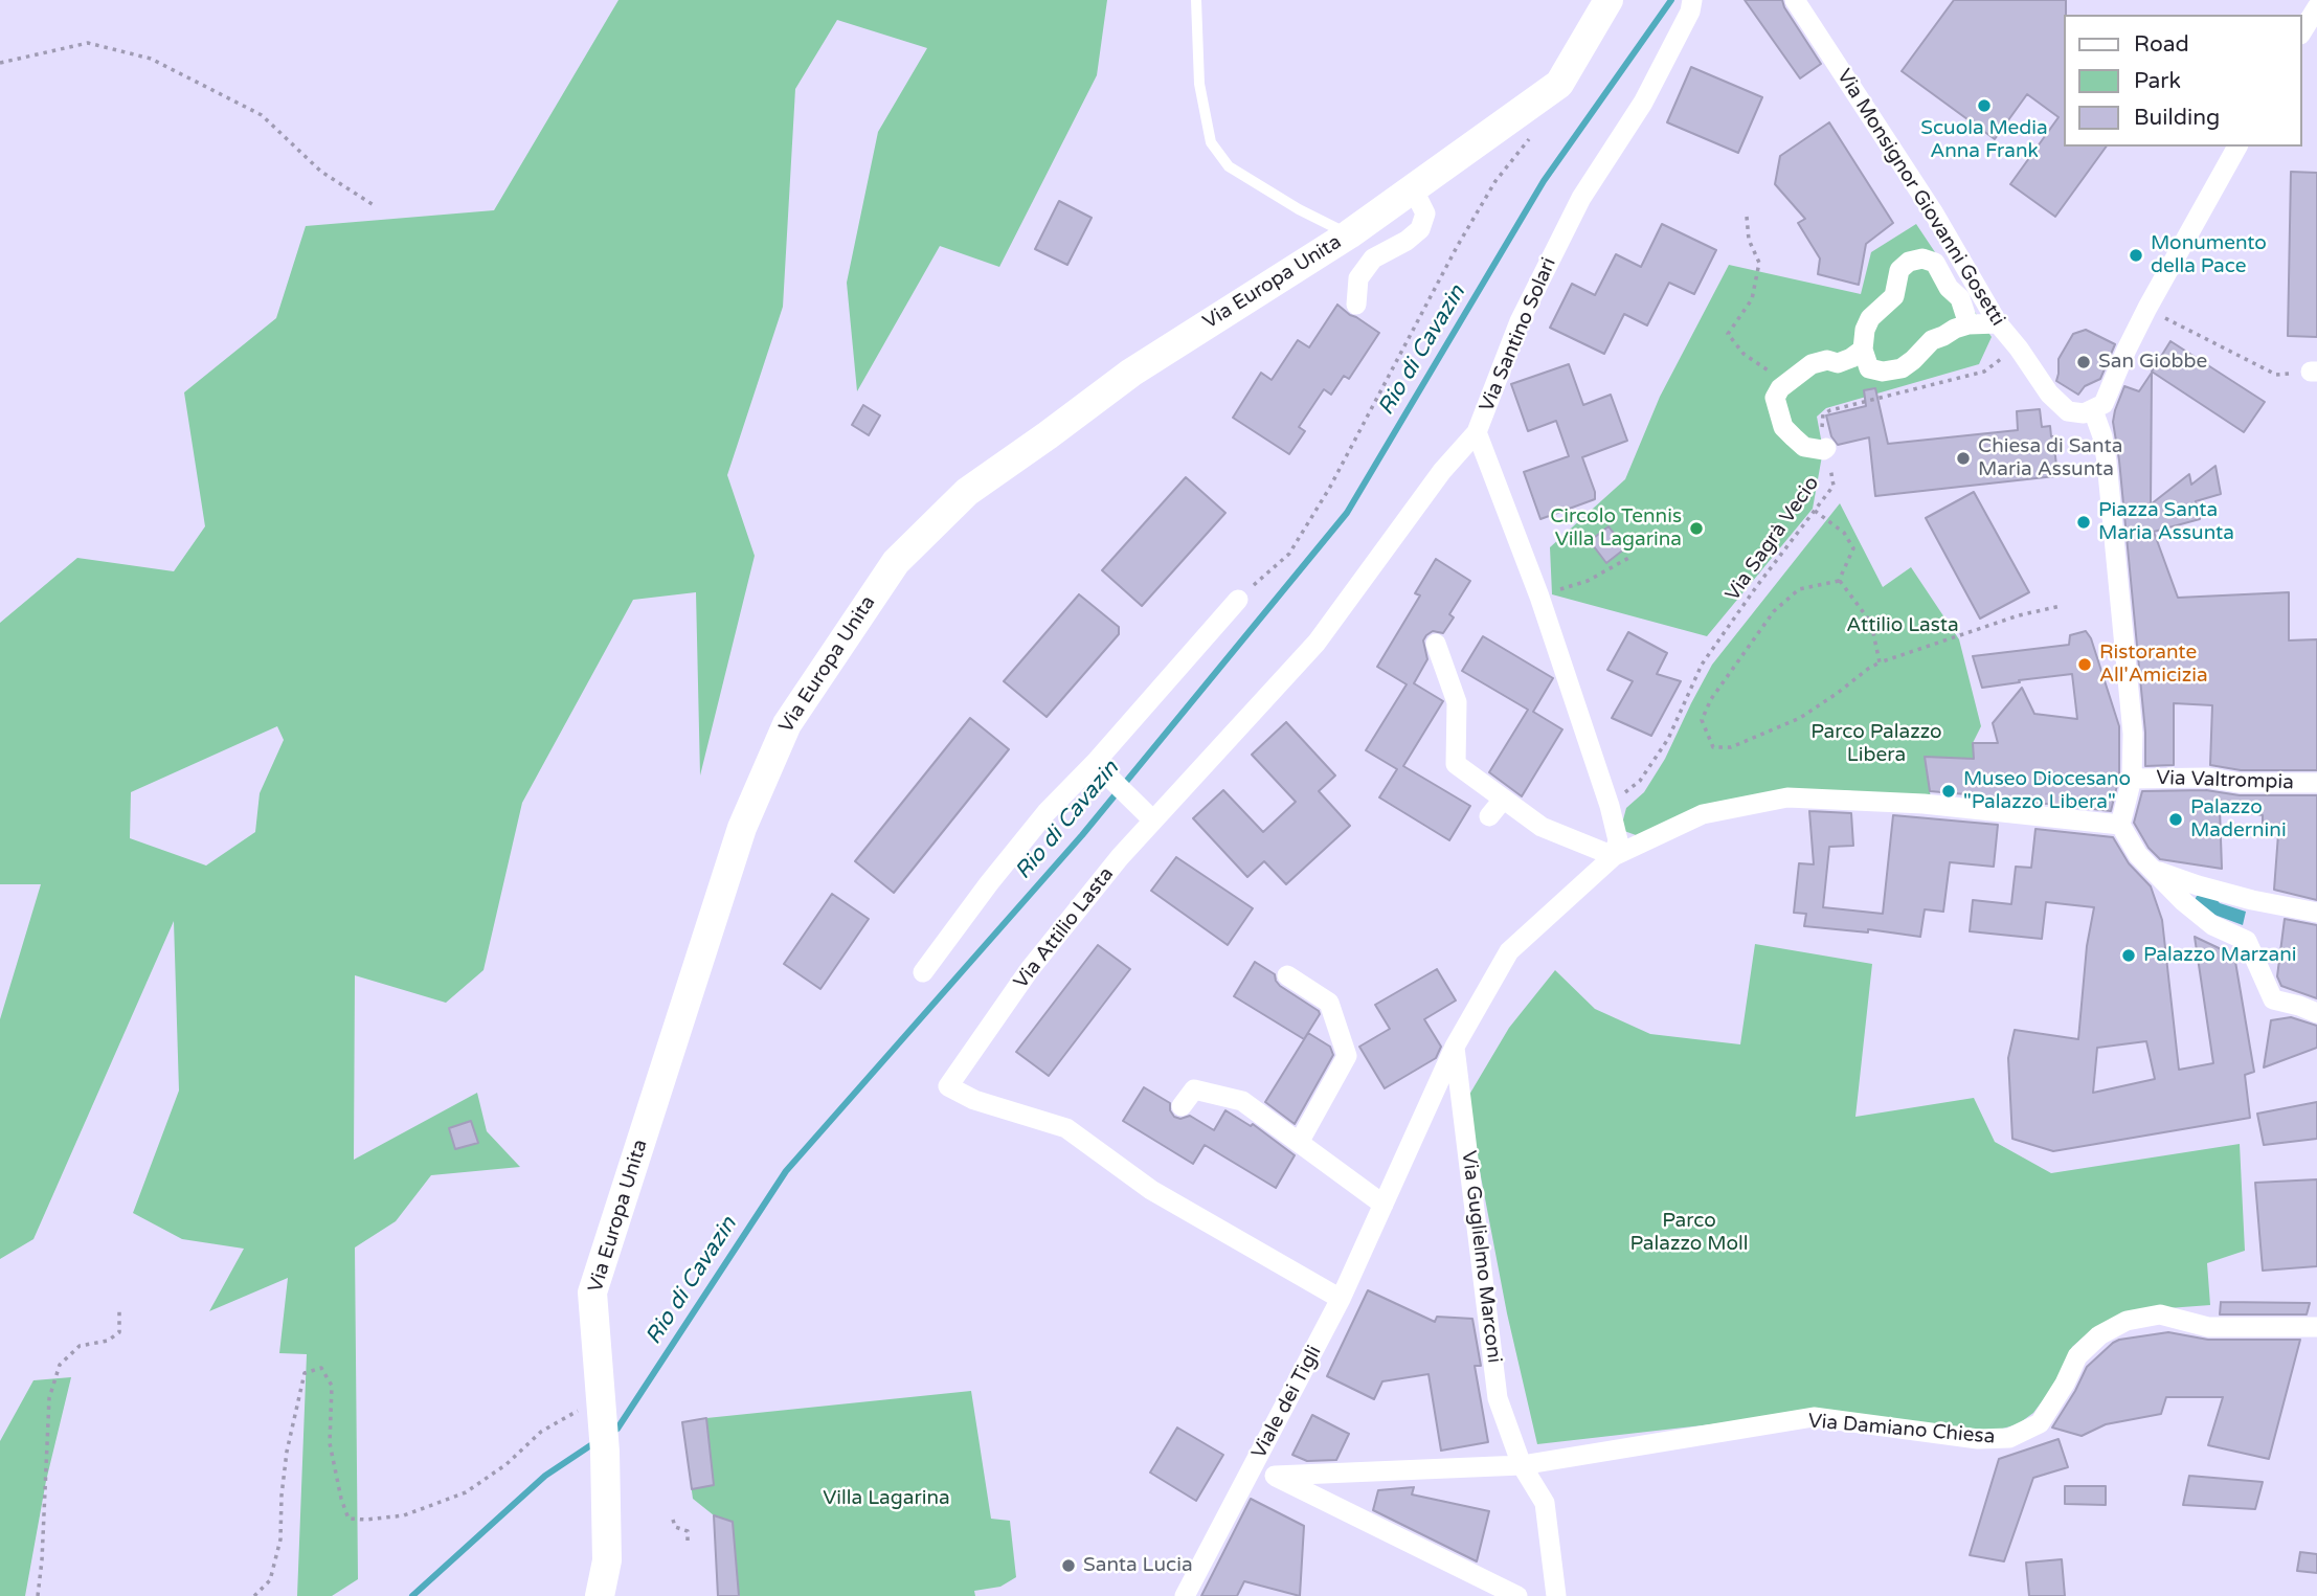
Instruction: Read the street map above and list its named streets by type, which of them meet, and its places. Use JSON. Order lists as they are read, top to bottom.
{
  "streets": {
    "main road": ["Via Europa Unita"],
    "street": [
      "Via Monsignor Giovanni Gosetti",
      "Via Santino Solari",
      "Via Valtrompia",
      "Via Attilio Lasta",
      "Via Guglielmo Marconi",
      "Viale dei Tigli",
      "Via Damiano Chiesa"
    ],
    "path": ["Via Sagrà Vecio"]
  },
  "crossings": [
    ["Via Monsignor Giovanni Gosetti", "Via Sagrà Vecio"],
    ["Via Santino Solari", "Via Sagrà Vecio"],
    ["Via Santino Solari", "Via Attilio Lasta"],
    ["Via Santino Solari", "Viale dei Tigli"],
    ["Via Attilio Lasta", "Viale dei Tigli"],
    ["Via Guglielmo Marconi", "Viale dei Tigli"],
    ["Via Guglielmo Marconi", "Via Damiano Chiesa"]
  ],
  "water": ["Rio di Cavazin"],
  "parks": [
    "Attilio Lasta",
    "Parco Palazzo Libera",
    "Parco Palazzo Moll",
    "Villa Lagarina"
  ],
  "places": [
    "Scuola Media Anna Frank",
    "Monumento della Pace",
    "San Giobbe",
    "Chiesa di Santa Maria Assunta",
    "Piazza Santa Maria Assunta",
    "Circolo Tennis Villa Lagarina",
    "Ristorante All'Amicizia",
    "Museo Diocesano \"Palazzo Libera\"",
    "Palazzo Madernini",
    "Palazzo Marzani",
    "Santa Lucia"
  ],
  "legend": ["Road", "Park", "Building"]
}
